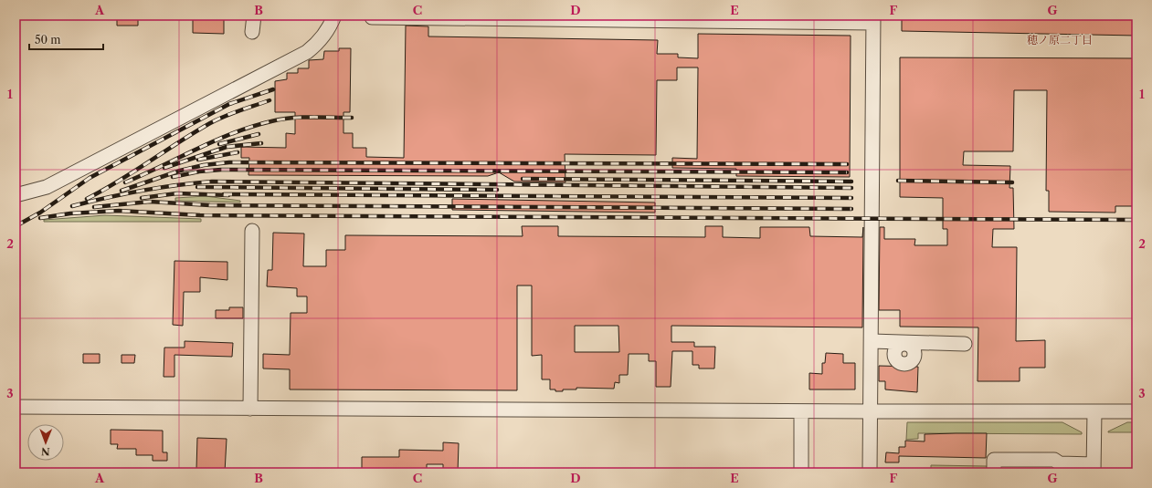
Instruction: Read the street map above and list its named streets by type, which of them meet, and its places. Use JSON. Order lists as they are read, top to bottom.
{
  "districts": ["穂ノ原二丁目"],
  "scale_bar": "50 m",
  "north": "bottom",
  "grid": {
    "columns": [
      "A",
      "B",
      "C",
      "D",
      "E",
      "F",
      "G"
    ],
    "rows": ["1", "2", "3"]
  }
}
